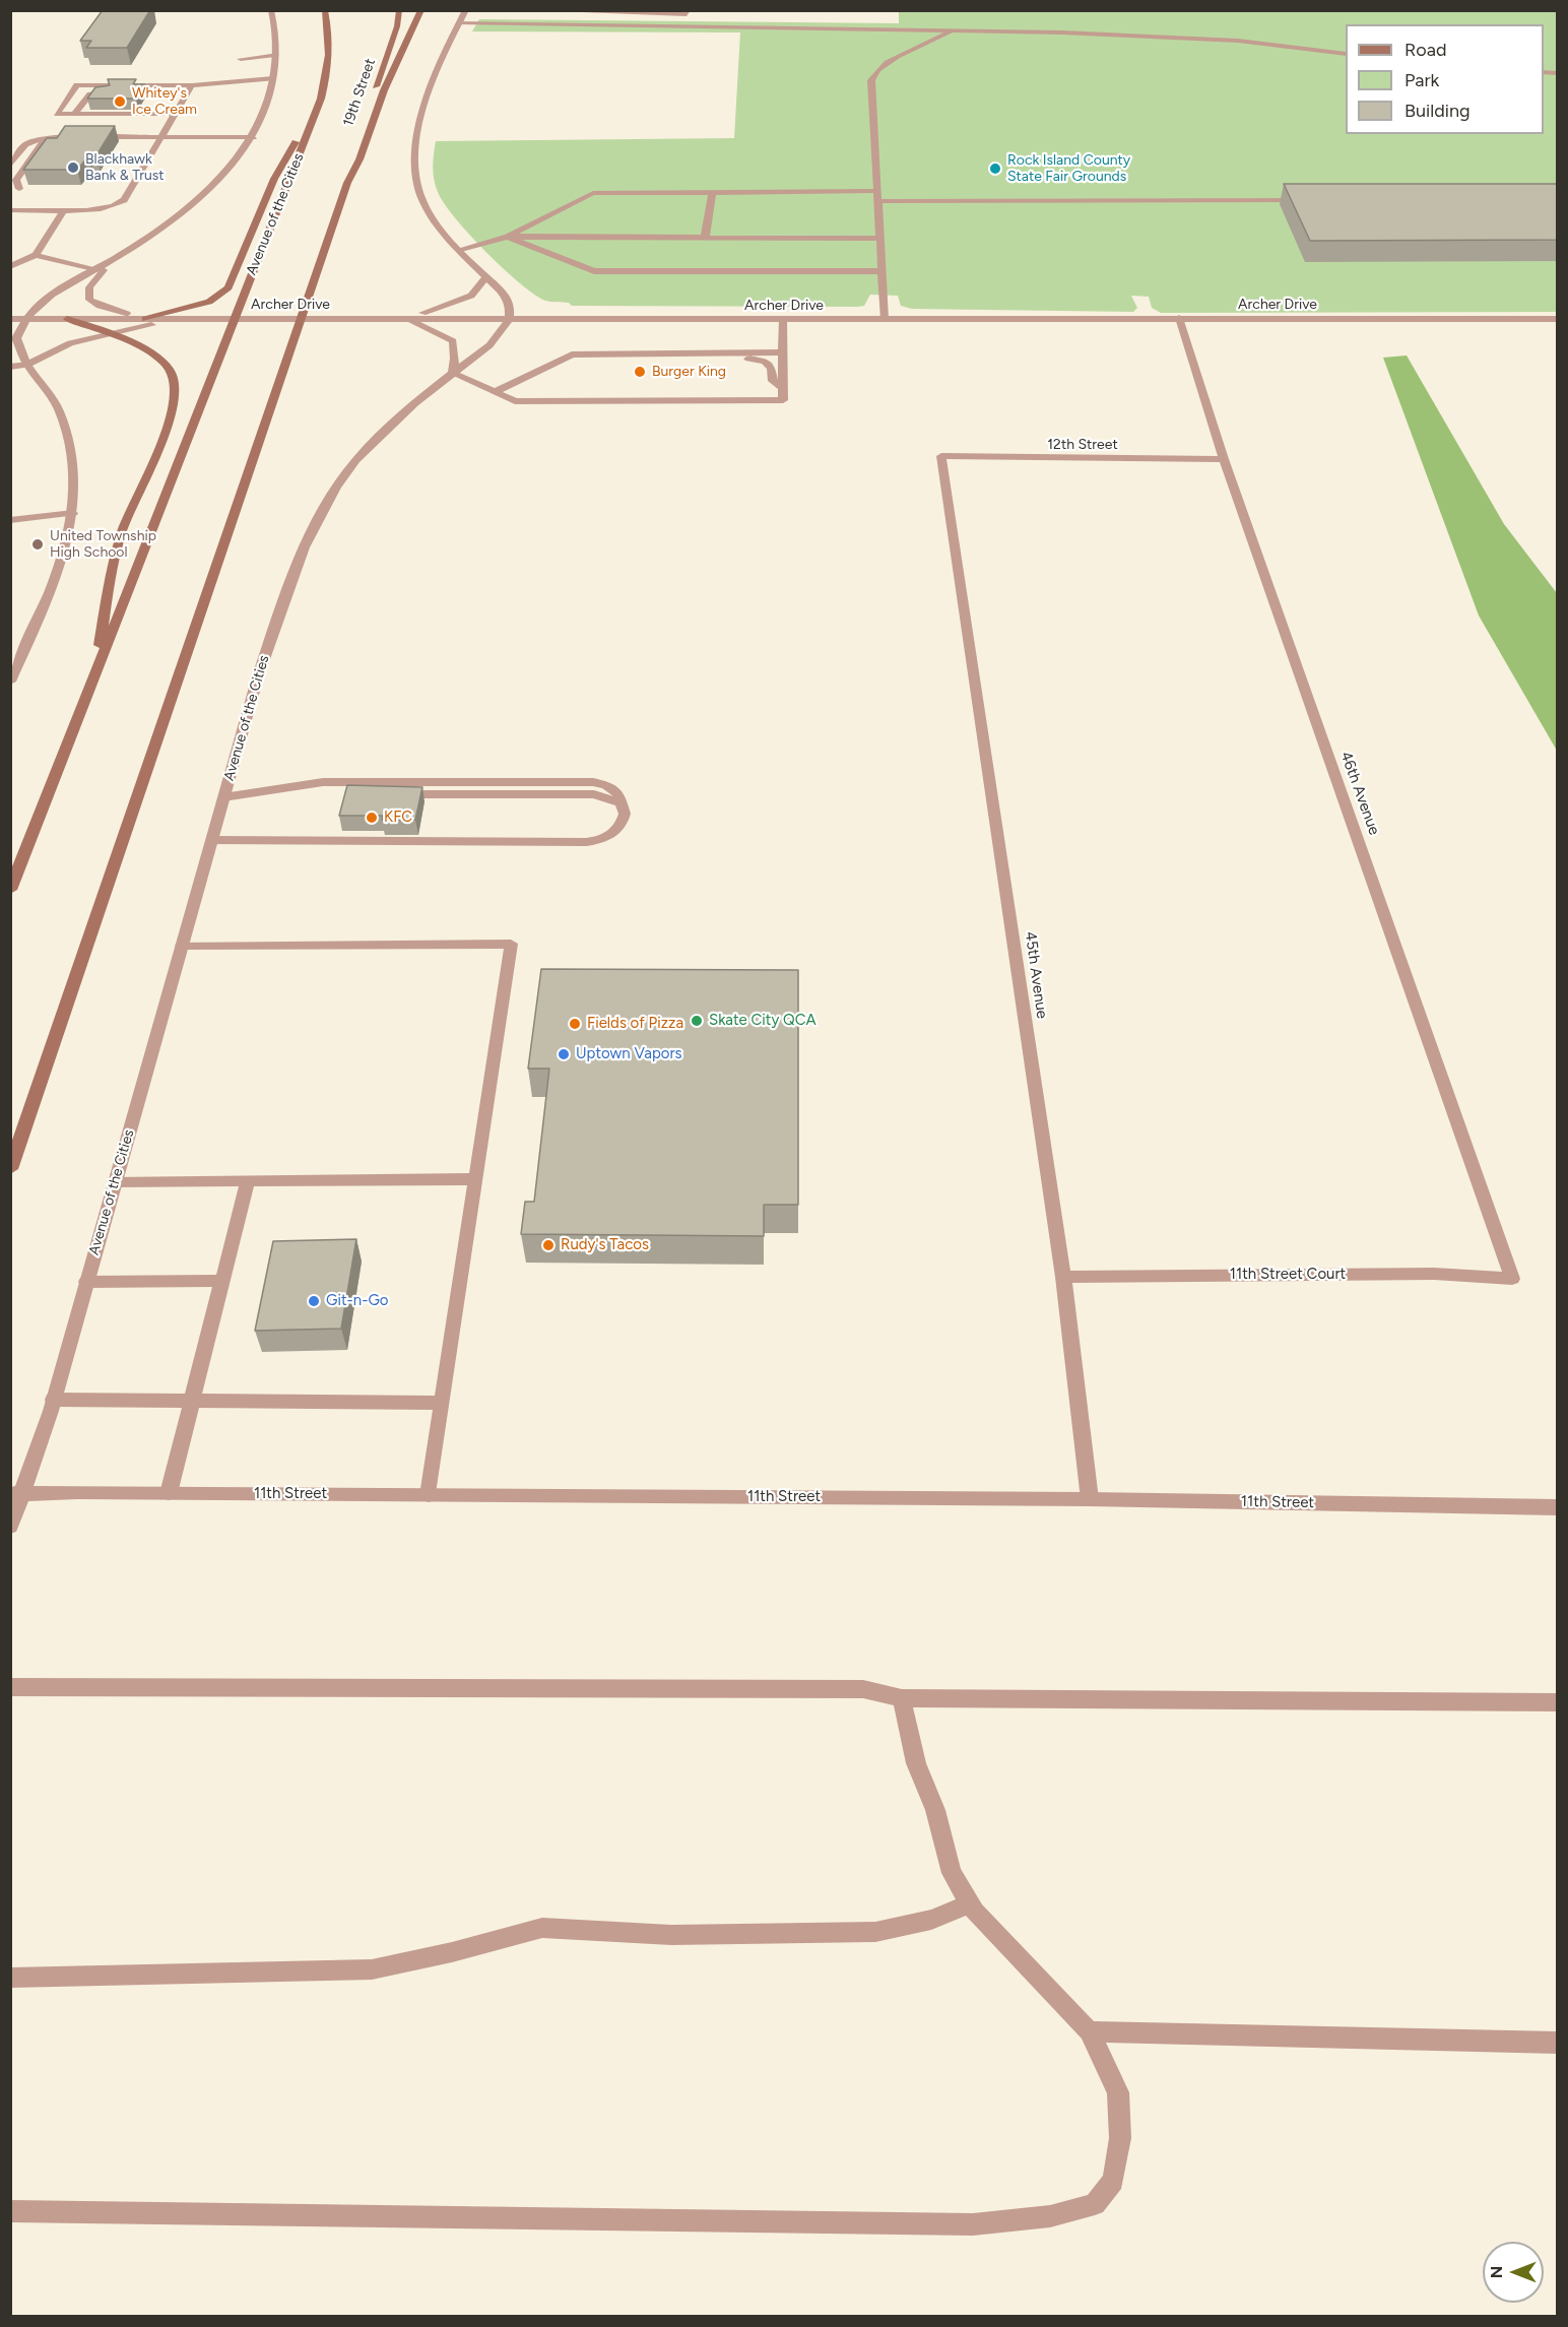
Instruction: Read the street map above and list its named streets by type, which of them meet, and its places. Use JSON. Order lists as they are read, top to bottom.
{
  "streets": {
    "main road": ["19th Street", "Avenue of the Cities"],
    "street": [
      "Archer Drive",
      "12th Street",
      "46th Avenue",
      "45th Avenue",
      "11th Street Court",
      "11th Street"
    ]
  },
  "crossings": [
    ["Avenue of the Cities", "Archer Drive"],
    ["Avenue of the Cities", "11th Street"],
    ["Archer Drive", "46th Avenue"],
    ["12th Street", "46th Avenue"],
    ["12th Street", "45th Avenue"],
    ["46th Avenue", "11th Street Court"],
    ["45th Avenue", "11th Street Court"],
    ["45th Avenue", "11th Street"]
  ],
  "places": [
    "Whitey's Ice Cream",
    "Blackhawk Bank & Trust",
    "Rock Island County State Fair Grounds",
    "Burger King",
    "United Township High School",
    "KFC",
    "Skate City QCA",
    "Fields of Pizza",
    "Uptown Vapors",
    "Rudy's Tacos",
    "Git-n-Go"
  ],
  "legend": ["Road", "Park", "Building"],
  "north": "left"
}
